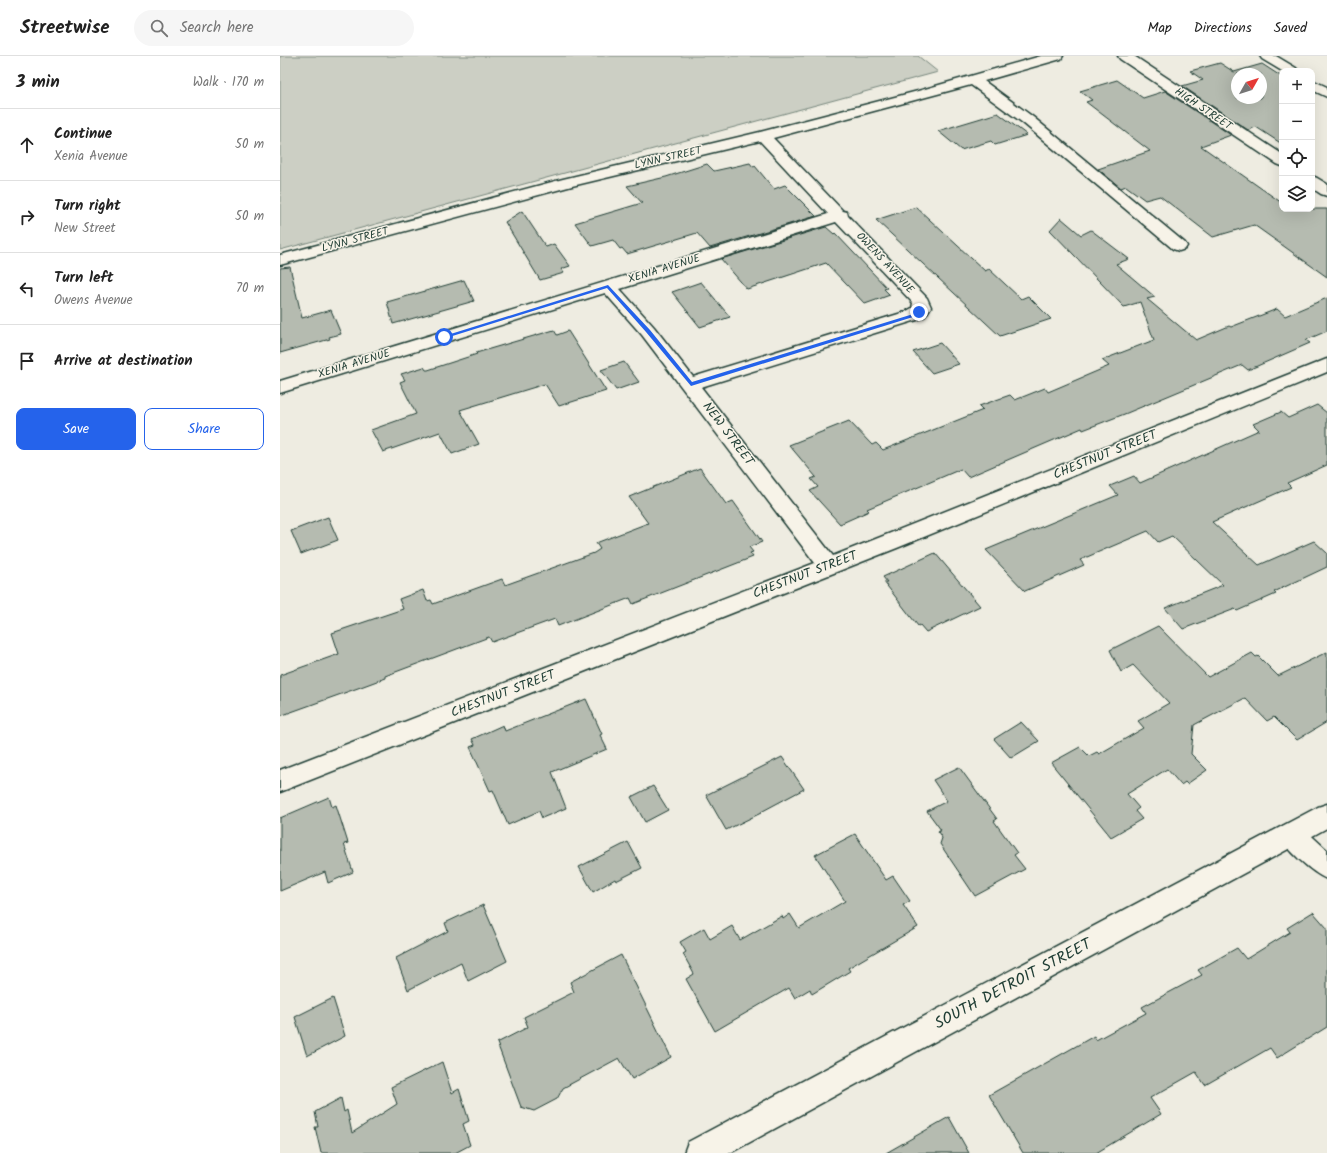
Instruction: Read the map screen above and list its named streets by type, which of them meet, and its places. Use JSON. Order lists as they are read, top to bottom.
{
  "streets": {
    "street": [
      "HIGH STREET",
      "LYNN STREET",
      "OWENS AVENUE",
      "XENIA AVENUE",
      "NEW STREET",
      "CHESTNUT STREET",
      "SOUTH DETROIT STREET"
    ]
  },
  "crossings": [
    ["OWENS AVENUE", "XENIA AVENUE"],
    ["OWENS AVENUE", "NEW STREET"],
    ["XENIA AVENUE", "NEW STREET"],
    ["NEW STREET", "CHESTNUT STREET"]
  ],
  "north": "top right",
  "page": {
    "header": "Streetwise",
    "search": "Search here",
    "nav": ["Map", "Directions", "Saved"],
    "heading": ["3 min", "Walk · 170 m"],
    "map_buttons": ["+", "−"],
    "list": [
      ["Continue", "Xenia Avenue", "50 m"],
      ["Turn right", "New Street", "50 m"],
      ["Turn left", "Owens Avenue", "70 m"],
      "Arrive at destination"
    ],
    "buttons": ["Save", "Share"]
  }
}
